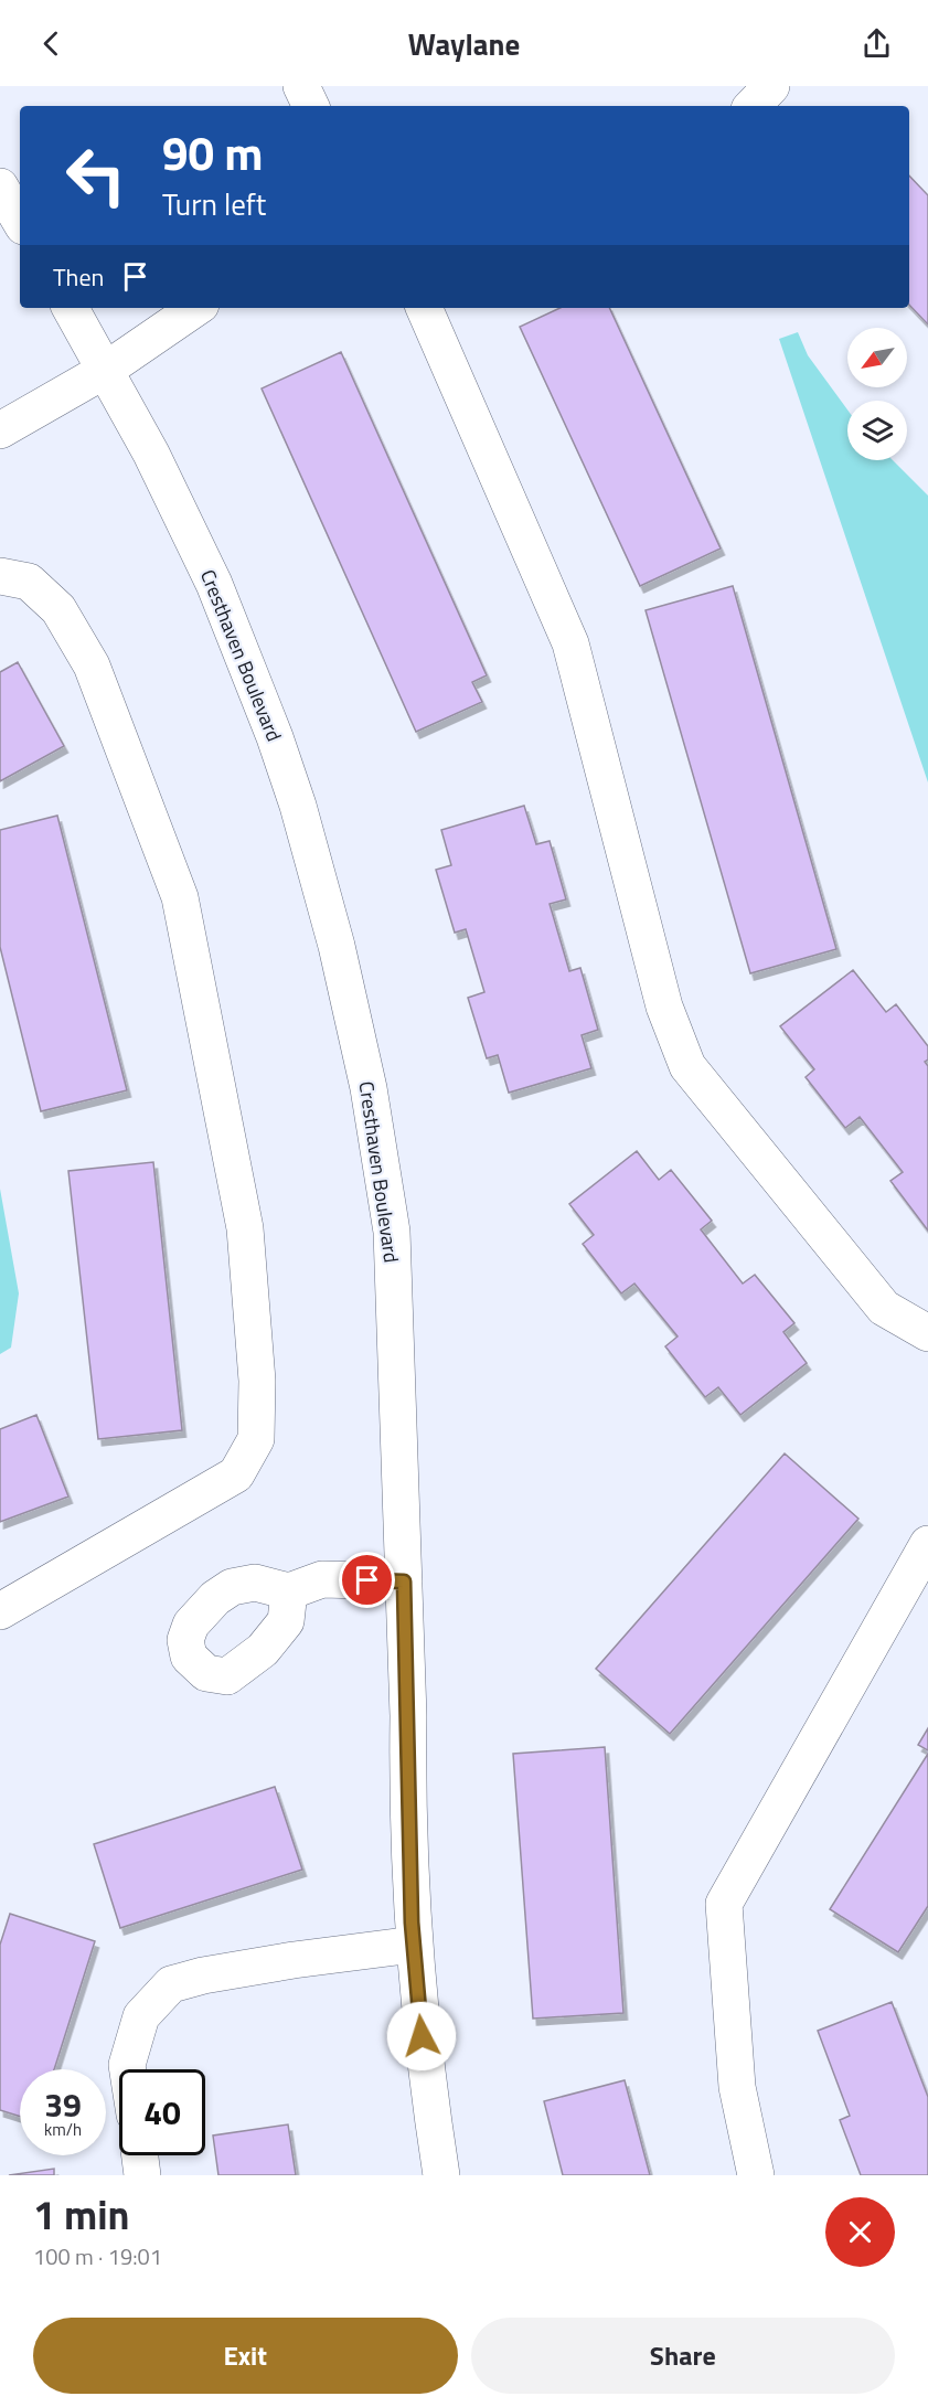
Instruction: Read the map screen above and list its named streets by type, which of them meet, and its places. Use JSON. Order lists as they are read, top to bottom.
{
  "streets": {
    "street": ["Cresthaven Boulevard"]
  },
  "north": "bottom left",
  "page": {
    "header": "Waylane",
    "turn": ["90 m", "Turn left"],
    "then": "Then",
    "speed": "39 km/h",
    "limit": "40",
    "heading": ["1 min", "100 m · 19:01"],
    "buttons": ["Exit", "Share"]
  }
}
